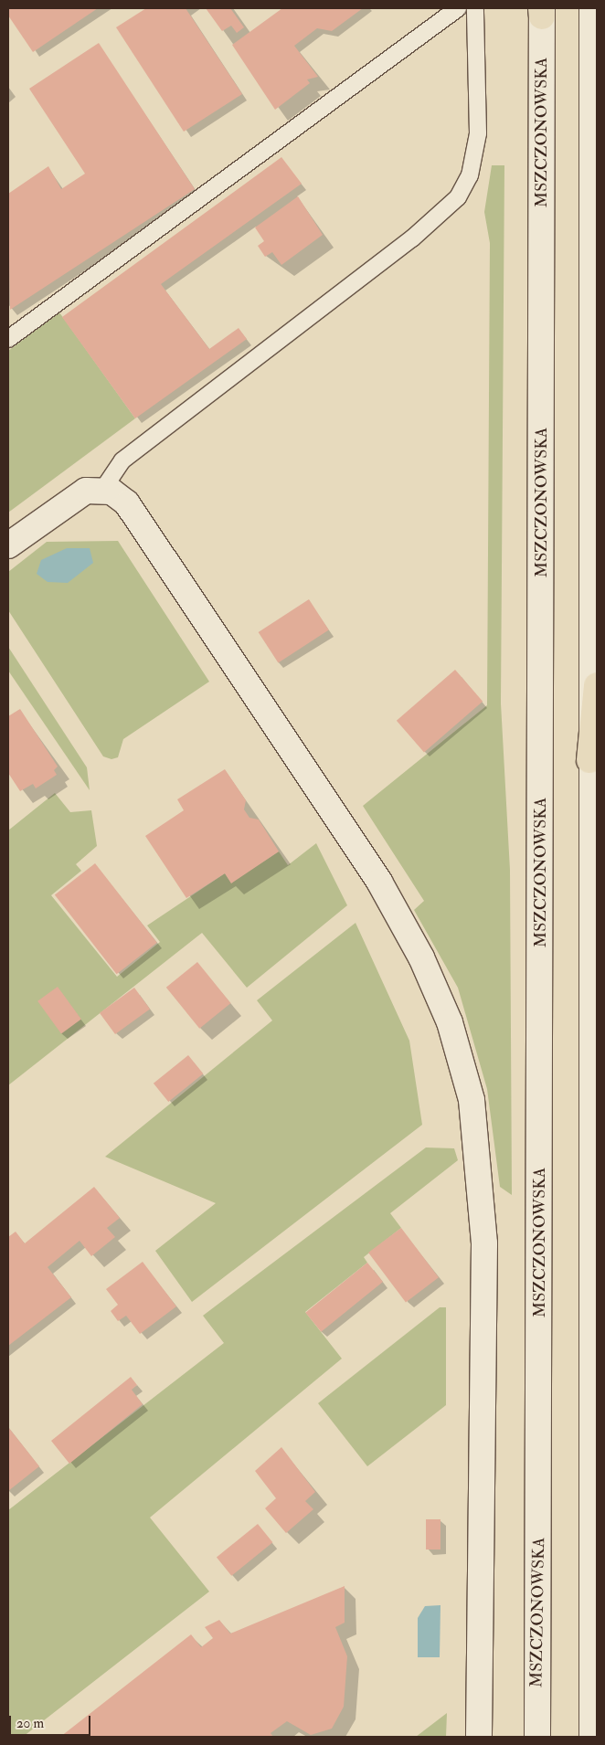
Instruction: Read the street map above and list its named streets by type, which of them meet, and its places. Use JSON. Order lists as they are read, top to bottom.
{
  "streets": {
    "main road": ["MSZCZONOWSKA"]
  },
  "scale_bar": "20 m"
}
